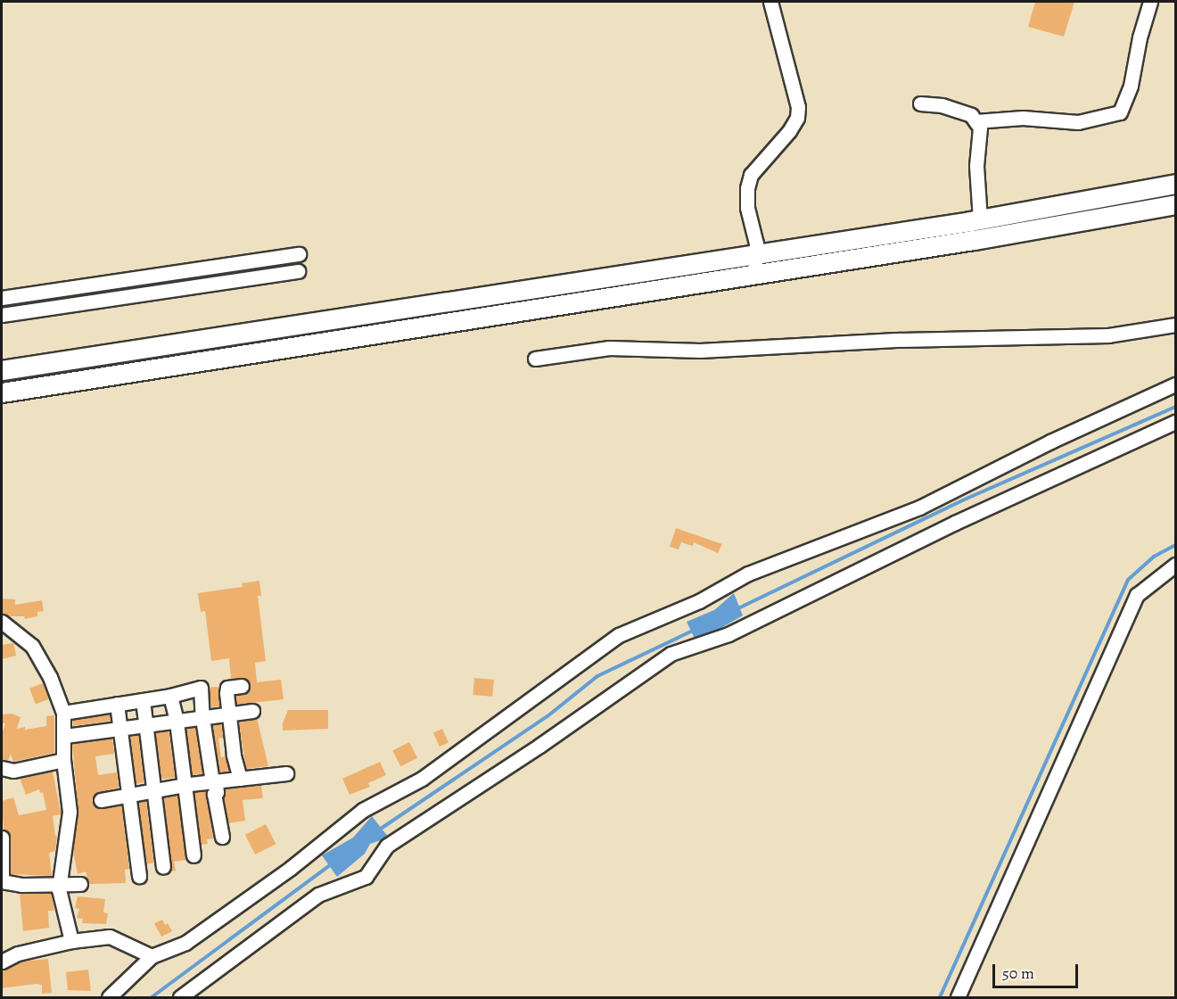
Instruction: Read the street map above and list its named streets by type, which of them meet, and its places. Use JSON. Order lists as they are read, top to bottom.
{
  "scale_bar": "50 m"
}
